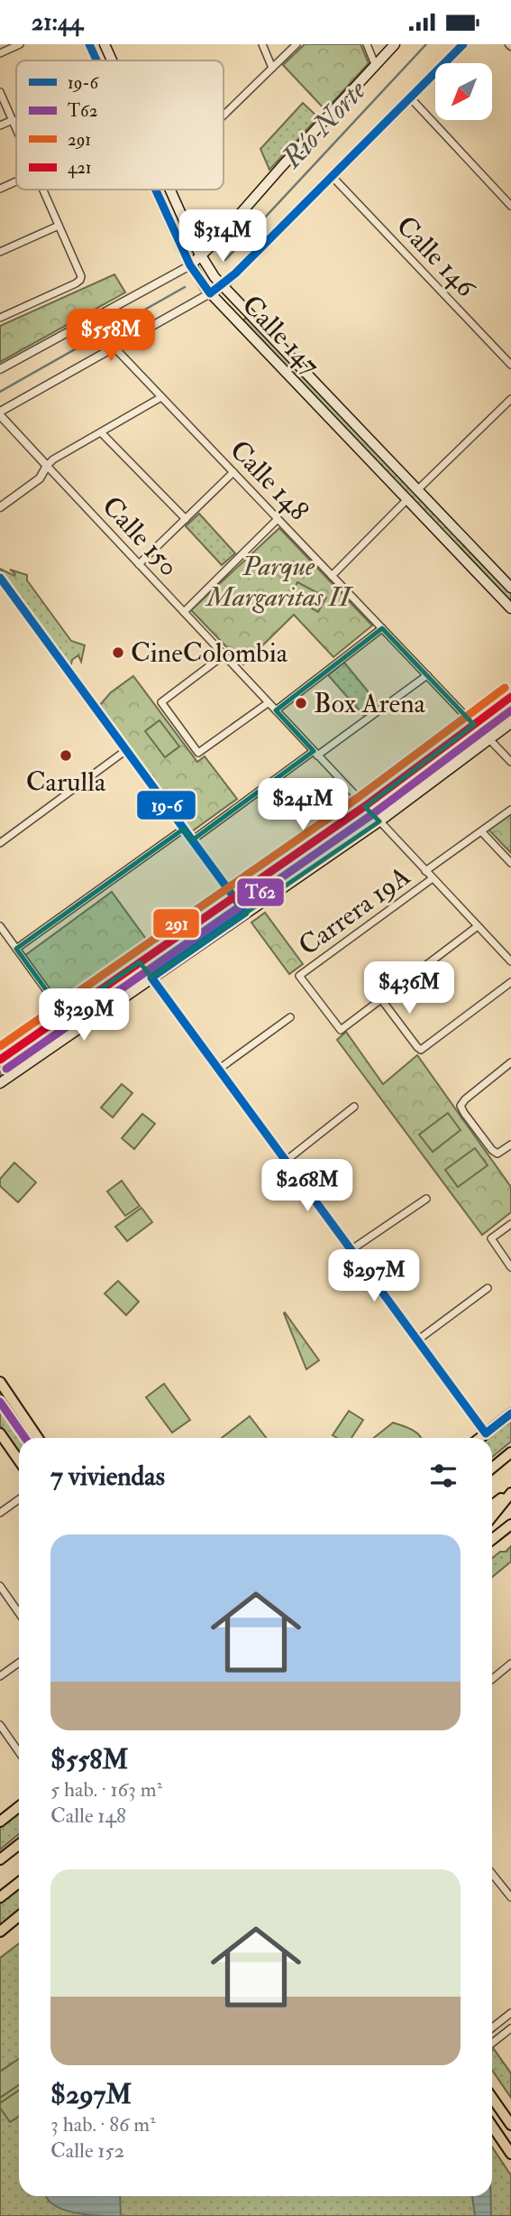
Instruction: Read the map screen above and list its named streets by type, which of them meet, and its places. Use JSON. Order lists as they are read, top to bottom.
{
  "streets": {
    "main road": ["Calle 147"],
    "street": [
      "Calle 146",
      "Calle 148",
      "Calle 150",
      "Carrera 19A"
    ]
  },
  "crossings": [
    ["Calle 150", "Carrera 19A"]
  ],
  "water": ["Río Norte"],
  "parks": ["Parque Margaritas II"],
  "places": ["CineColombia", "Box Arena", "Carulla"],
  "lines": [
    "transit line 19-6",
    "transit line 291",
    "transit line 421",
    "transit line T62"
  ],
  "legend": [
    "19-6",
    "T62",
    "291",
    "421"
  ],
  "north": "bottom left",
  "page": {
    "status": "21:44",
    "price": [
      "$314M",
      "$558M",
      "$241M",
      "$436M",
      "$329M",
      "$268M",
      "$297M"
    ],
    "heading": "7 viviendas",
    "list": [
      {
        "name": "$558M",
        "note": "5 hab. · 163 m² · Calle 148"
      },
      {
        "name": "$297M",
        "note": "3 hab. · 86 m² · Calle 152"
      }
    ]
  }
}
